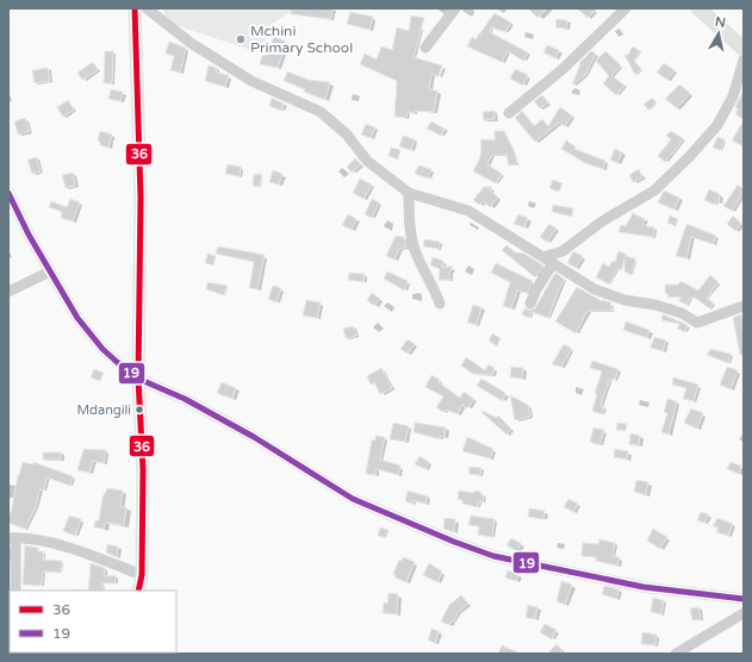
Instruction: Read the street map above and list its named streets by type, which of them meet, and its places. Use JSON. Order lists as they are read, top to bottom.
{
  "places": ["Mchini Primary School", "Mdangili"],
  "lines": ["transit line 36", "transit line 19"],
  "legend": ["36", "19"],
  "north": "top"
}
